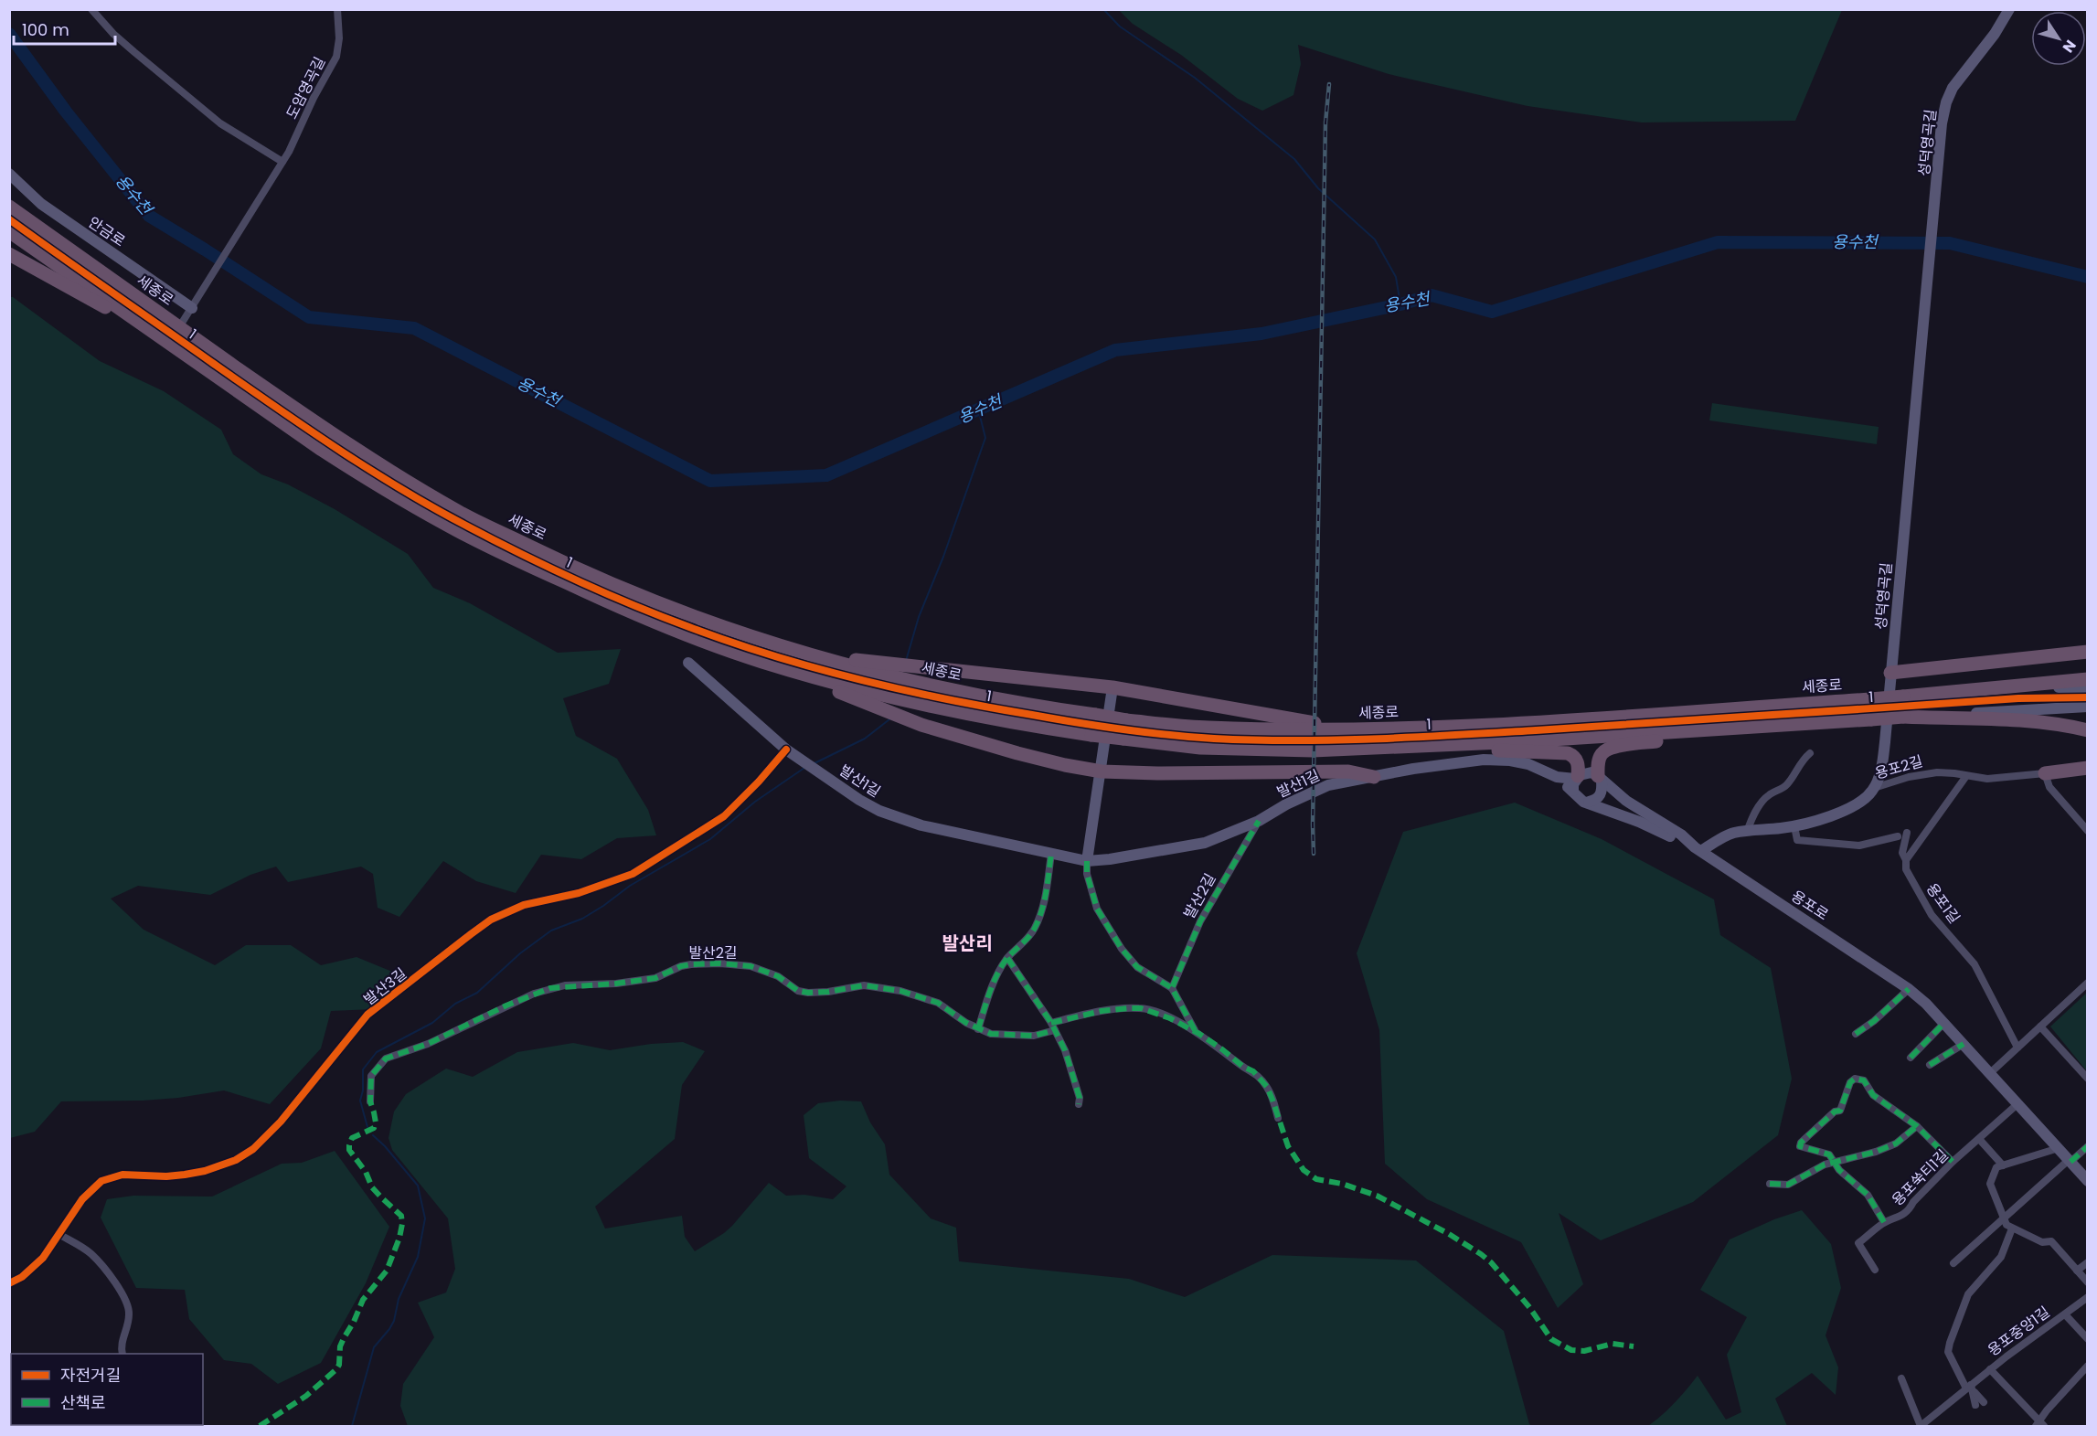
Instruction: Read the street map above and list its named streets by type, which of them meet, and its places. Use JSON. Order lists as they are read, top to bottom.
{
  "streets": {
    "highway": ["세종로", "1"],
    "street": [
      "도암영곡길",
      "성덕영곡길",
      "안금로",
      "용포2길",
      "발산1길",
      "발산2길",
      "용포1길",
      "용포로",
      "발산3길",
      "용포쑥티1길",
      "용포중앙1길"
    ],
    "cycle path": ["1"]
  },
  "crossings": [
    ["도암영곡길", "안금로"],
    ["도암영곡길", "세종로"],
    ["성덕영곡길", "용포2길"],
    ["용포2길", "용포로"],
    ["발산1길", "발산2길"],
    ["발산1길", "발산3길"],
    ["용포로", "용포쑥티1길"]
  ],
  "districts": ["발산리"],
  "water": ["용수천"],
  "legend": ["자전거길", "산책로"],
  "scale_bar": "100 m",
  "north": "bottom right"
}
